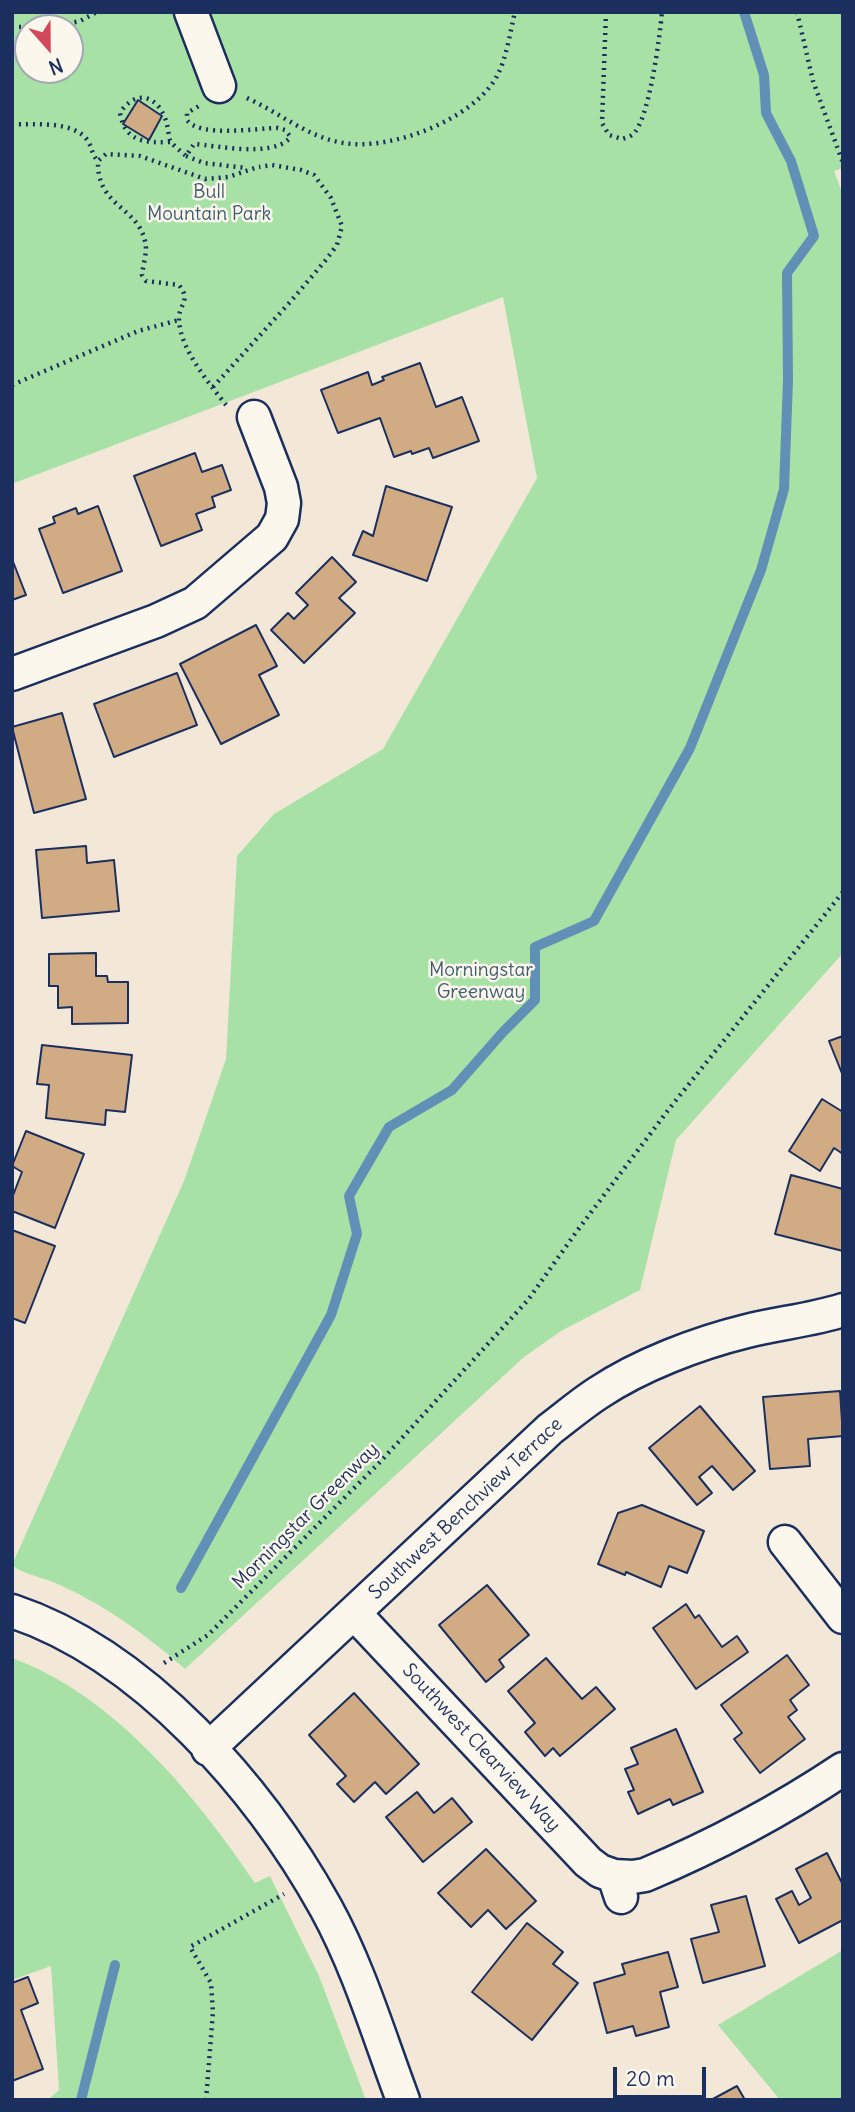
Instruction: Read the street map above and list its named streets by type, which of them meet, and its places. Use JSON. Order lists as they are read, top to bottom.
{
  "streets": {
    "street": ["Southwest Benchview Terrace", "Southwest Clearview Way"],
    "path": ["Morningstar Greenway"]
  },
  "crossings": [
    ["Southwest Benchview Terrace", "Southwest Clearview Way"]
  ],
  "parks": ["Bull Mountain Park", "Morningstar Greenway"],
  "scale_bar": "20 m",
  "north": "bottom"
}
